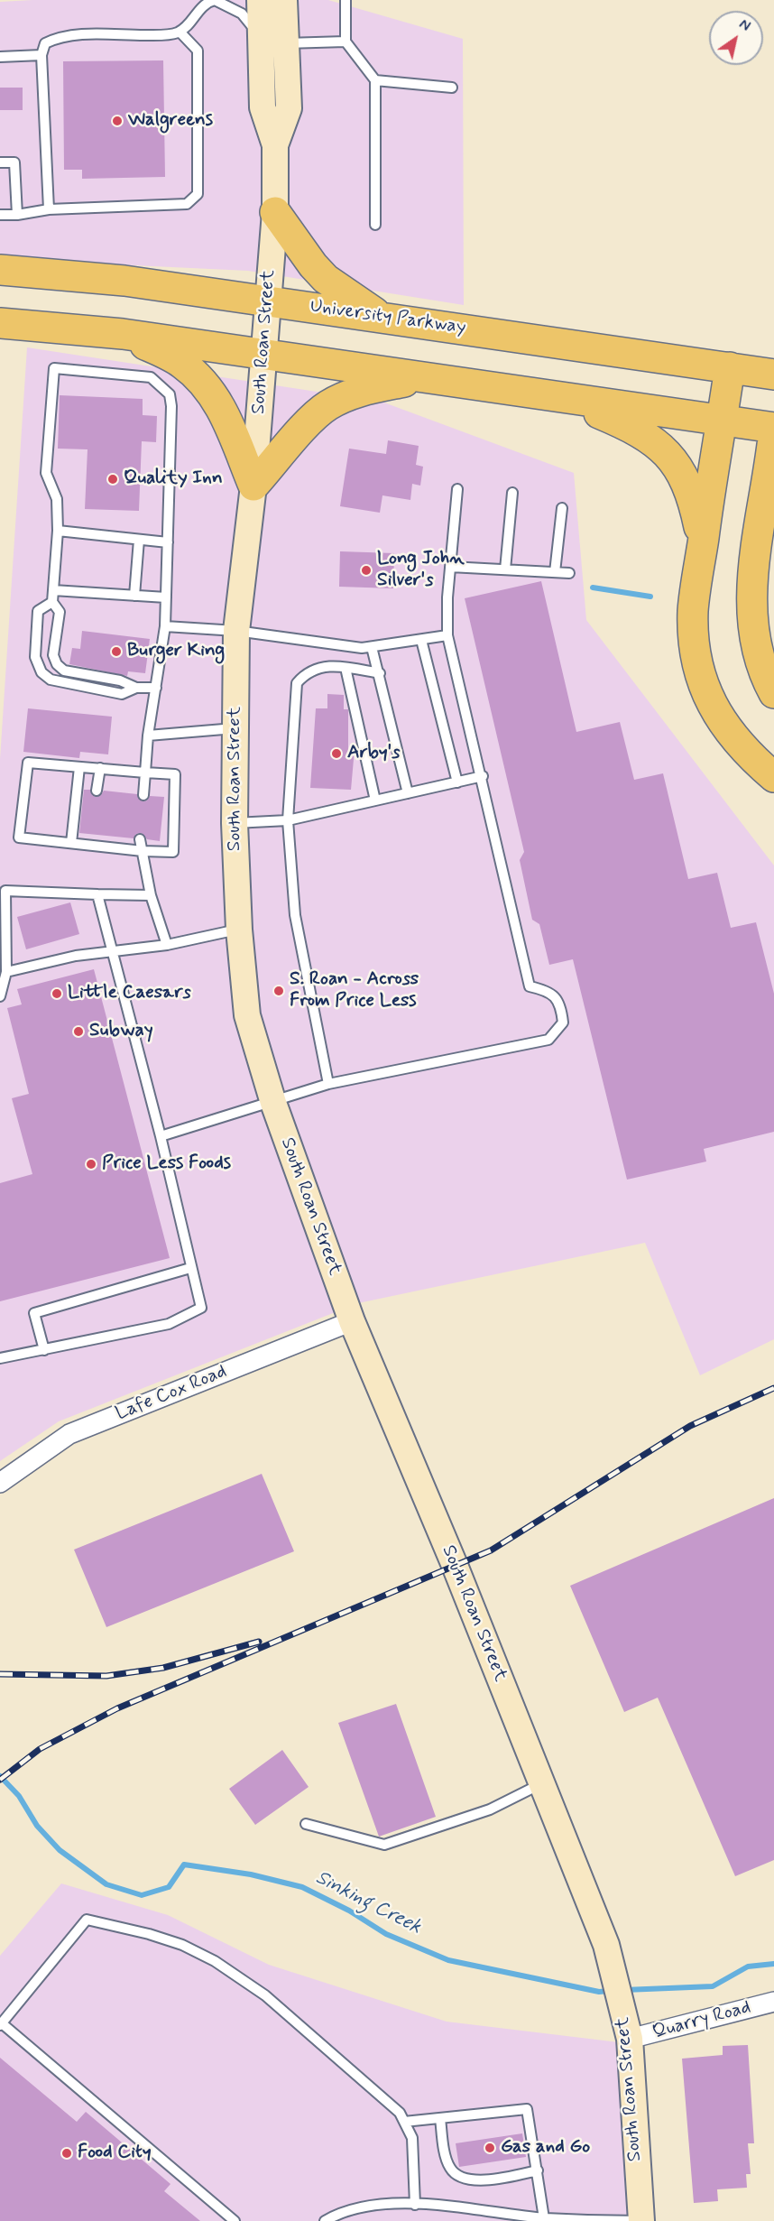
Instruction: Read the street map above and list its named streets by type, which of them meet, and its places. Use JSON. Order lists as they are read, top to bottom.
{
  "streets": {
    "highway": ["University Parkway"],
    "main road": ["South Roan Street"],
    "street": ["Lafe Cox Road", "Quarry Road"]
  },
  "crossings": [
    ["University Parkway", "South Roan Street"],
    ["South Roan Street", "Lafe Cox Road"],
    ["South Roan Street", "Quarry Road"]
  ],
  "water": ["Sinking Creek"],
  "places": [
    "Walgreens",
    "Quality Inn",
    "Long John Silver's",
    "Burger King",
    "Arby's",
    "S. Roan - Across From Price Less",
    "Little Caesars",
    "Subway",
    "Price Less Foods",
    "Gas and Go",
    "Food City"
  ],
  "north": "top right"
}
